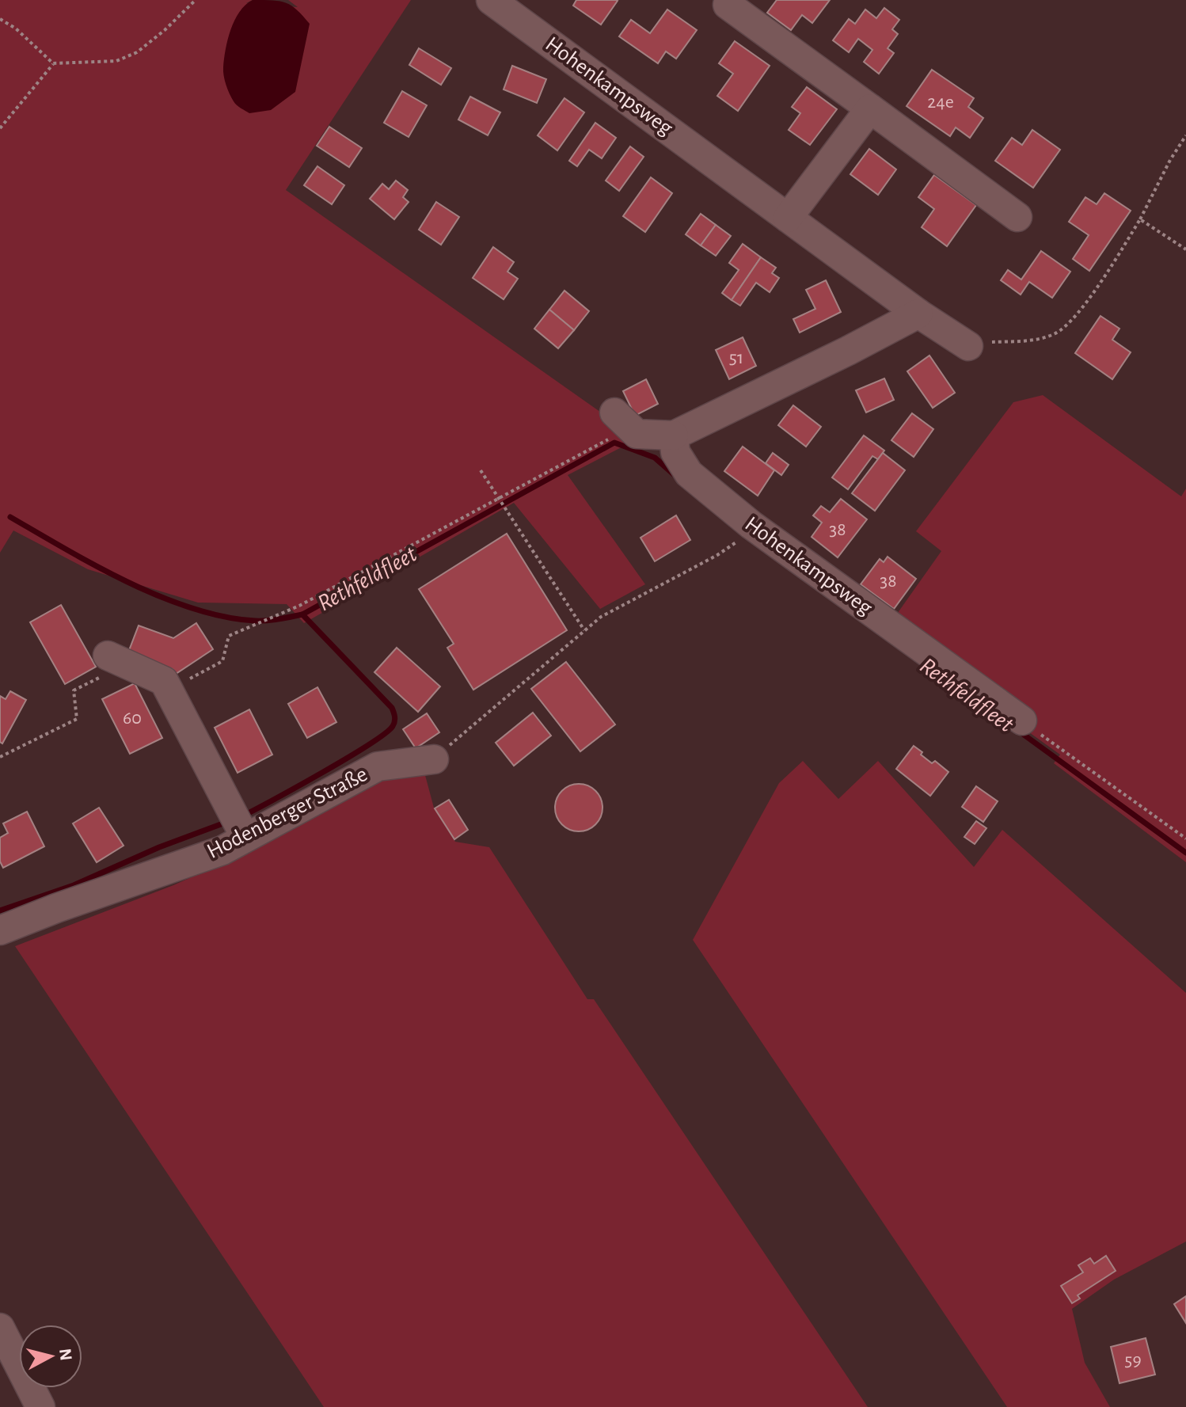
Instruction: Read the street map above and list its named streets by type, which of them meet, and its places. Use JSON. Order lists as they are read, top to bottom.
{
  "streets": {
    "street": ["Hohenkampsweg", "Hodenberger Straße"]
  },
  "water": ["Rethfeldfleet"],
  "house_numbers": [
    "24e",
    "51",
    "38",
    "38",
    "60",
    "59"
  ],
  "north": "right"
}
